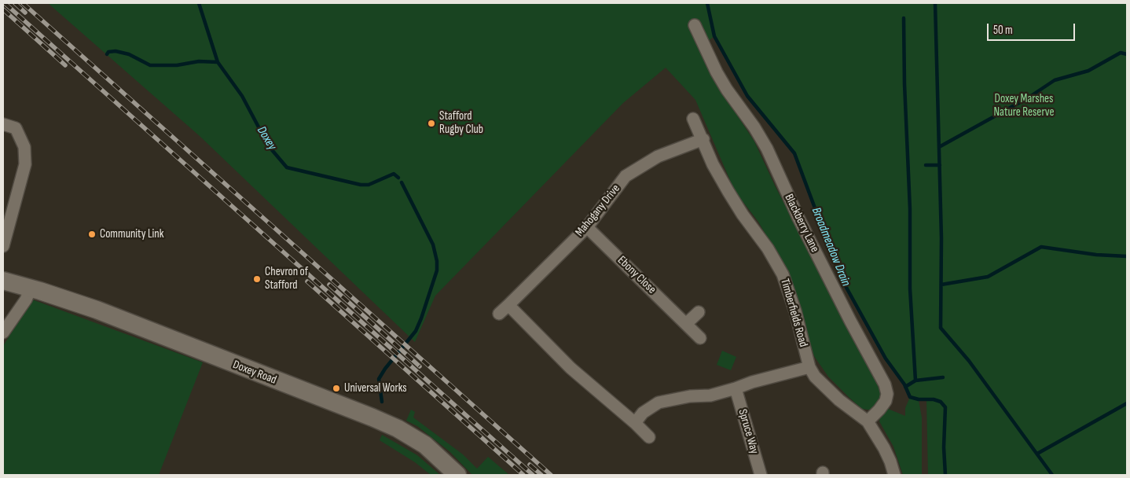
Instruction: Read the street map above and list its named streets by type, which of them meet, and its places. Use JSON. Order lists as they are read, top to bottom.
{
  "streets": {
    "street": [
      "Mahogany Drive",
      "Blackberry Lane",
      "Ebony Close",
      "Timberfields Road",
      "Doxey Road",
      "Spruce Way"
    ]
  },
  "crossings": [
    ["Mahogany Drive", "Ebony Close"],
    ["Mahogany Drive", "Timberfields Road"],
    ["Blackberry Lane", "Timberfields Road"]
  ],
  "water": ["Doxey", "Broadmeadow Drain"],
  "parks": ["Doxey Marshes Nature Reserve"],
  "places": [
    "Stafford Rugby Club",
    "Community Link",
    "Chevron of Stafford",
    "Universal Works"
  ],
  "scale_bar": "50 m"
}
